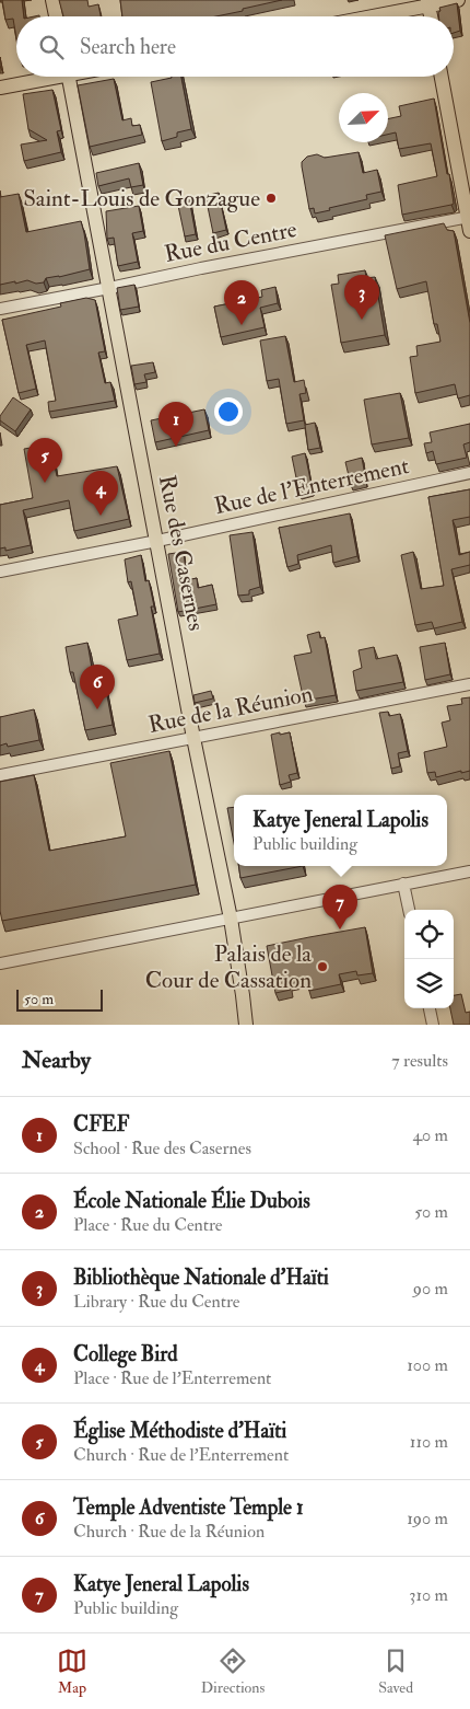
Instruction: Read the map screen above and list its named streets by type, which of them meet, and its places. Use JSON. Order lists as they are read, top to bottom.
{
  "streets": {
    "main road": ["Rue des Casernes"],
    "street": ["Rue du Centre", "Rue de l'Enterrement", "Rue de la Réunion"]
  },
  "crossings": [
    ["Rue du Centre", "Rue des Casernes"],
    ["Rue de l'Enterrement", "Rue des Casernes"],
    ["Rue des Casernes", "Rue de la Réunion"]
  ],
  "places": ["Saint-Louis de Gonzague", "Palais de la Cour de Cassation"],
  "scale_bar": "50 m",
  "north": "top right",
  "page": {
    "search": "Search here",
    "pins": [
      "3",
      "2",
      "1",
      "5",
      "4",
      "6",
      "7"
    ],
    "popup": ["Katye Jeneral Lapolis", "Public building"],
    "scale": "50 m",
    "heading": ["Nearby", "7 results"],
    "list": [
      {
        "mark": "1",
        "name": "CFEF",
        "note": "School · Rue des Casernes",
        "value": "40 m"
      },
      {
        "mark": "2",
        "name": "École Nationale Élie Dubois",
        "note": "Place · Rue du Centre",
        "value": "50 m"
      },
      {
        "mark": "3",
        "name": "Bibliothèque Nationale d’Haïti",
        "note": "Library · Rue du Centre",
        "value": "90 m"
      },
      {
        "mark": "4",
        "name": "College Bird",
        "note": "Place · Rue de l'Enterrement",
        "value": "100 m"
      },
      {
        "mark": "5",
        "name": "Église Méthodiste d'Haïti",
        "note": "Church · Rue de l'Enterrement",
        "value": "110 m"
      },
      {
        "mark": "6",
        "name": "Temple Adventiste Temple 1",
        "note": "Church · Rue de la Réunion",
        "value": "190 m"
      },
      {
        "mark": "7",
        "name": "Katye Jeneral Lapolis",
        "note": "Public building",
        "value": "310 m"
      }
    ],
    "nav": ["Map", "Directions", "Saved"]
  }
}
